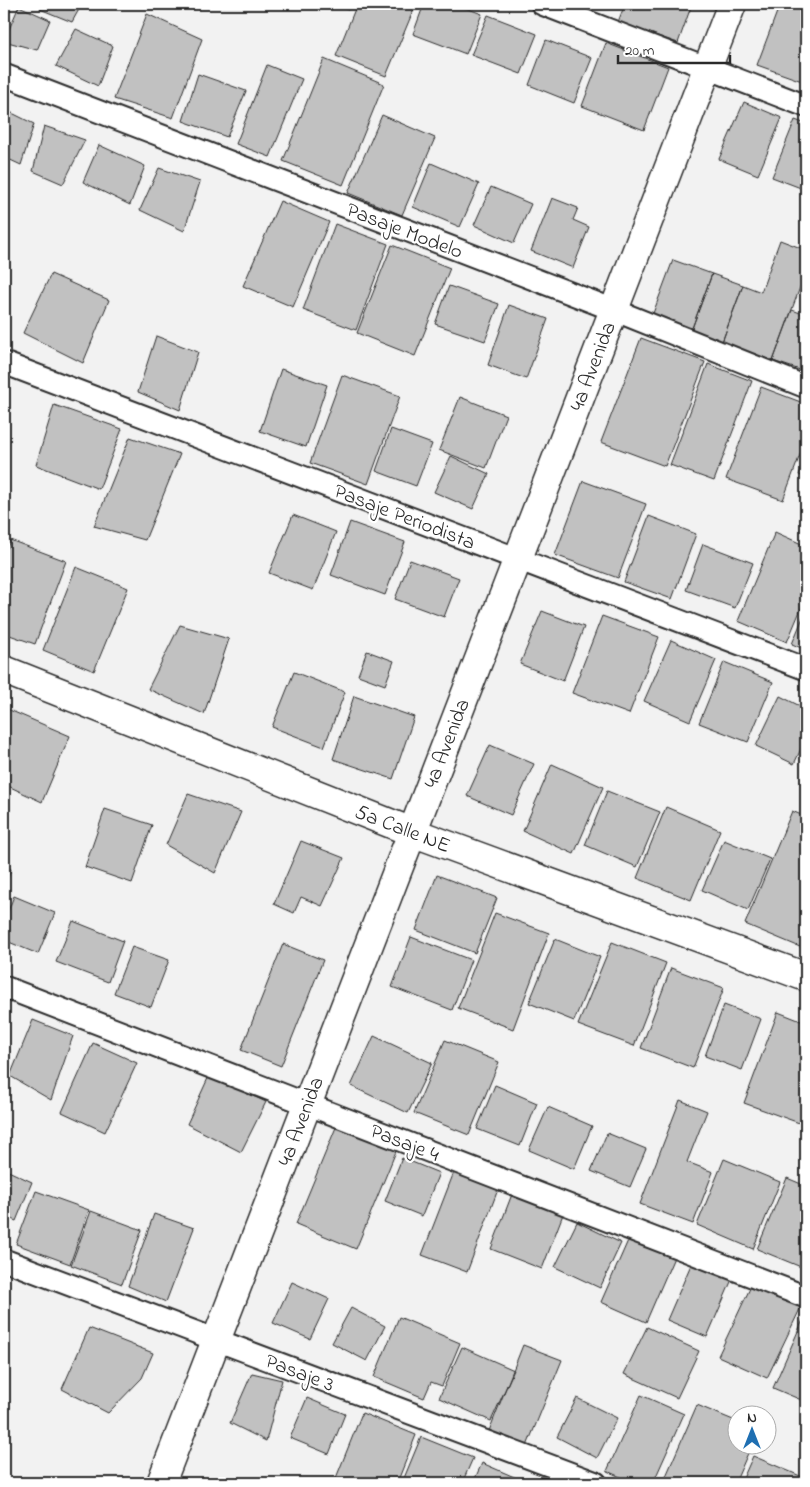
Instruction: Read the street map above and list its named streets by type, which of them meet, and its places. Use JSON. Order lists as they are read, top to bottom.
{
  "streets": {
    "street": ["4a Avenida", "5a Calle NE"],
    "lane": [
      "Pasaje Modelo",
      "Pasaje Periodista",
      "Pasaje 4",
      "Pasaje 3"
    ]
  },
  "crossings": [
    ["Pasaje Modelo", "4a Avenida"],
    ["4a Avenida", "Pasaje Periodista"],
    ["4a Avenida", "5a Calle NE"],
    ["4a Avenida", "Pasaje 4"],
    ["4a Avenida", "Pasaje 3"]
  ],
  "scale_bar": "20 m",
  "north": "top"
}
